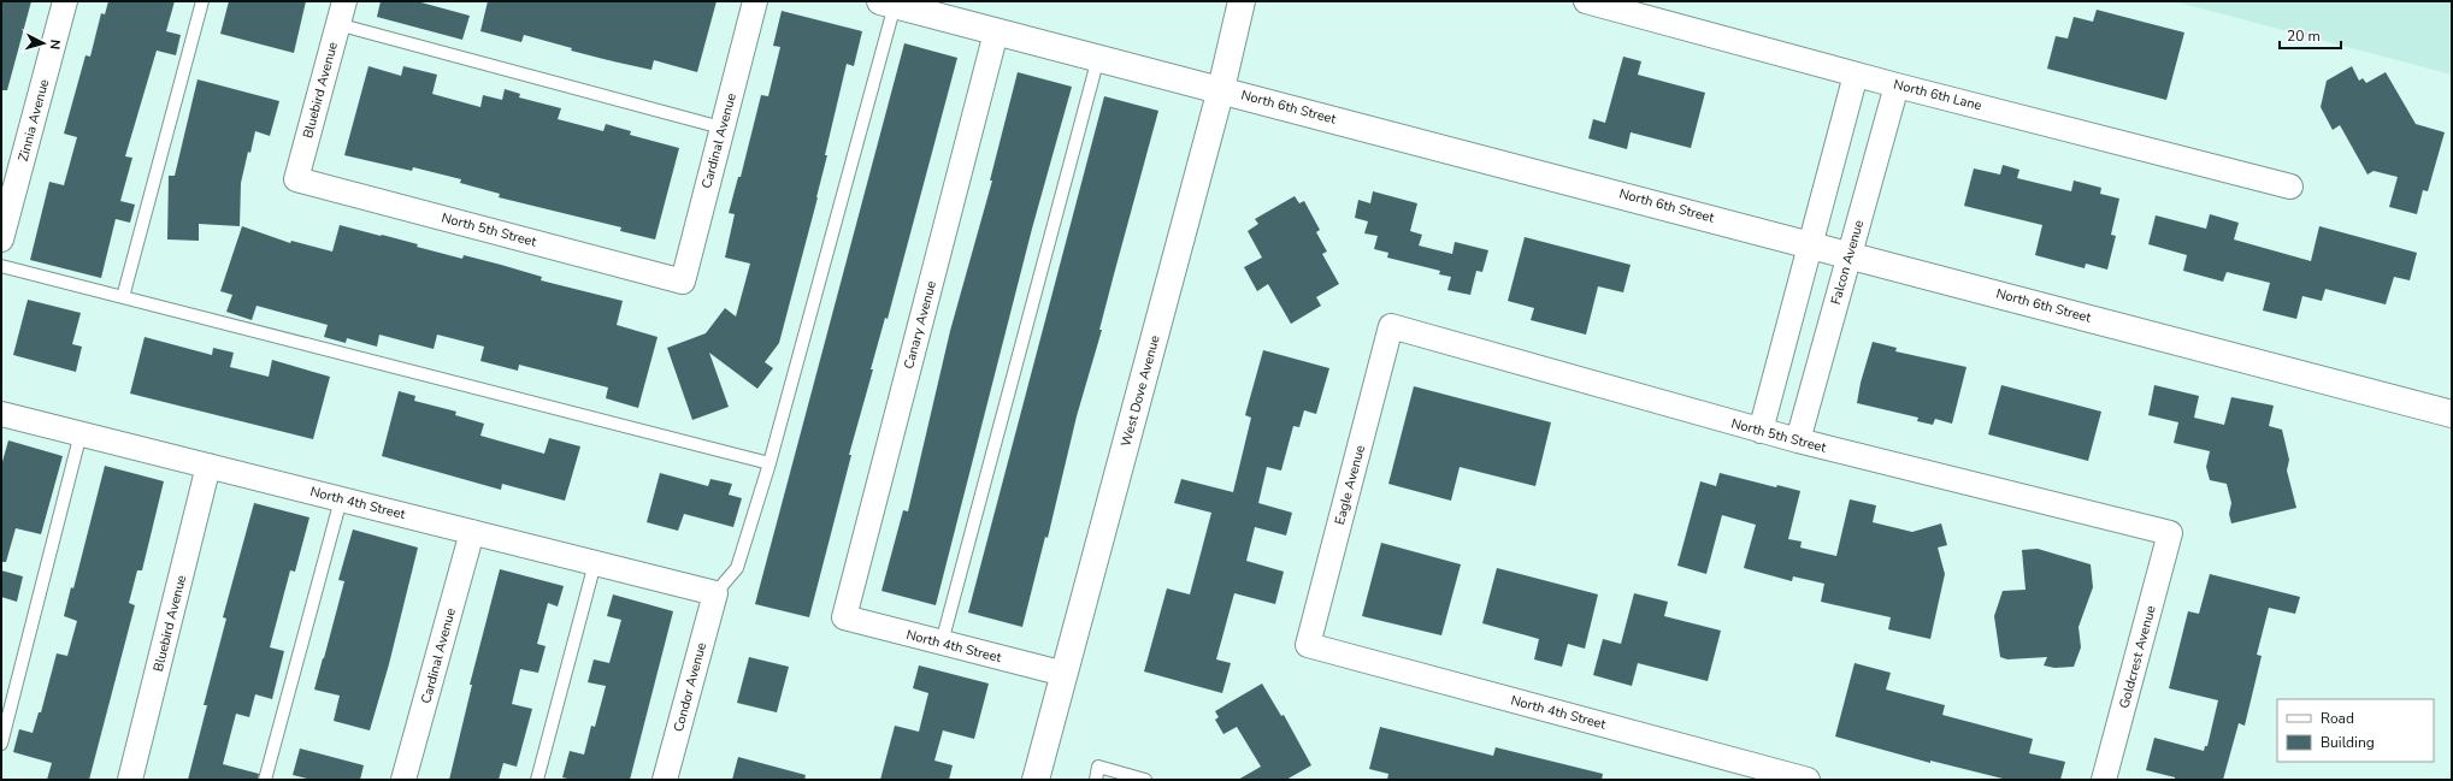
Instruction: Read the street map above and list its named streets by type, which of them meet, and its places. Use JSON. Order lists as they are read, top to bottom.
{
  "streets": {
    "street": [
      "Bluebird Avenue",
      "North 6th Lane",
      "North 6th Street",
      "Zinnia Avenue",
      "Cardinal Avenue",
      "North 5th Street",
      "Falcon Avenue",
      "Canary Avenue",
      "West Dove Avenue",
      "Eagle Avenue",
      "North 4th Street",
      "Goldcrest Avenue",
      "Condor Avenue"
    ]
  },
  "crossings": [
    ["Bluebird Avenue", "North 5th Street"],
    ["Bluebird Avenue", "North 4th Street"],
    ["North 6th Lane", "Falcon Avenue"],
    ["North 6th Street", "Falcon Avenue"],
    ["North 6th Street", "Canary Avenue"],
    ["North 6th Street", "West Dove Avenue"],
    ["Cardinal Avenue", "North 5th Street"],
    ["Cardinal Avenue", "North 4th Street"],
    ["North 5th Street", "Falcon Avenue"],
    ["North 5th Street", "Eagle Avenue"],
    ["North 5th Street", "Goldcrest Avenue"],
    ["Canary Avenue", "North 4th Street"],
    ["West Dove Avenue", "North 4th Street"],
    ["Eagle Avenue", "North 4th Street"],
    ["North 4th Street", "Condor Avenue"]
  ],
  "legend": ["Road", "Building"],
  "scale_bar": "20 m",
  "north": "right"
}
